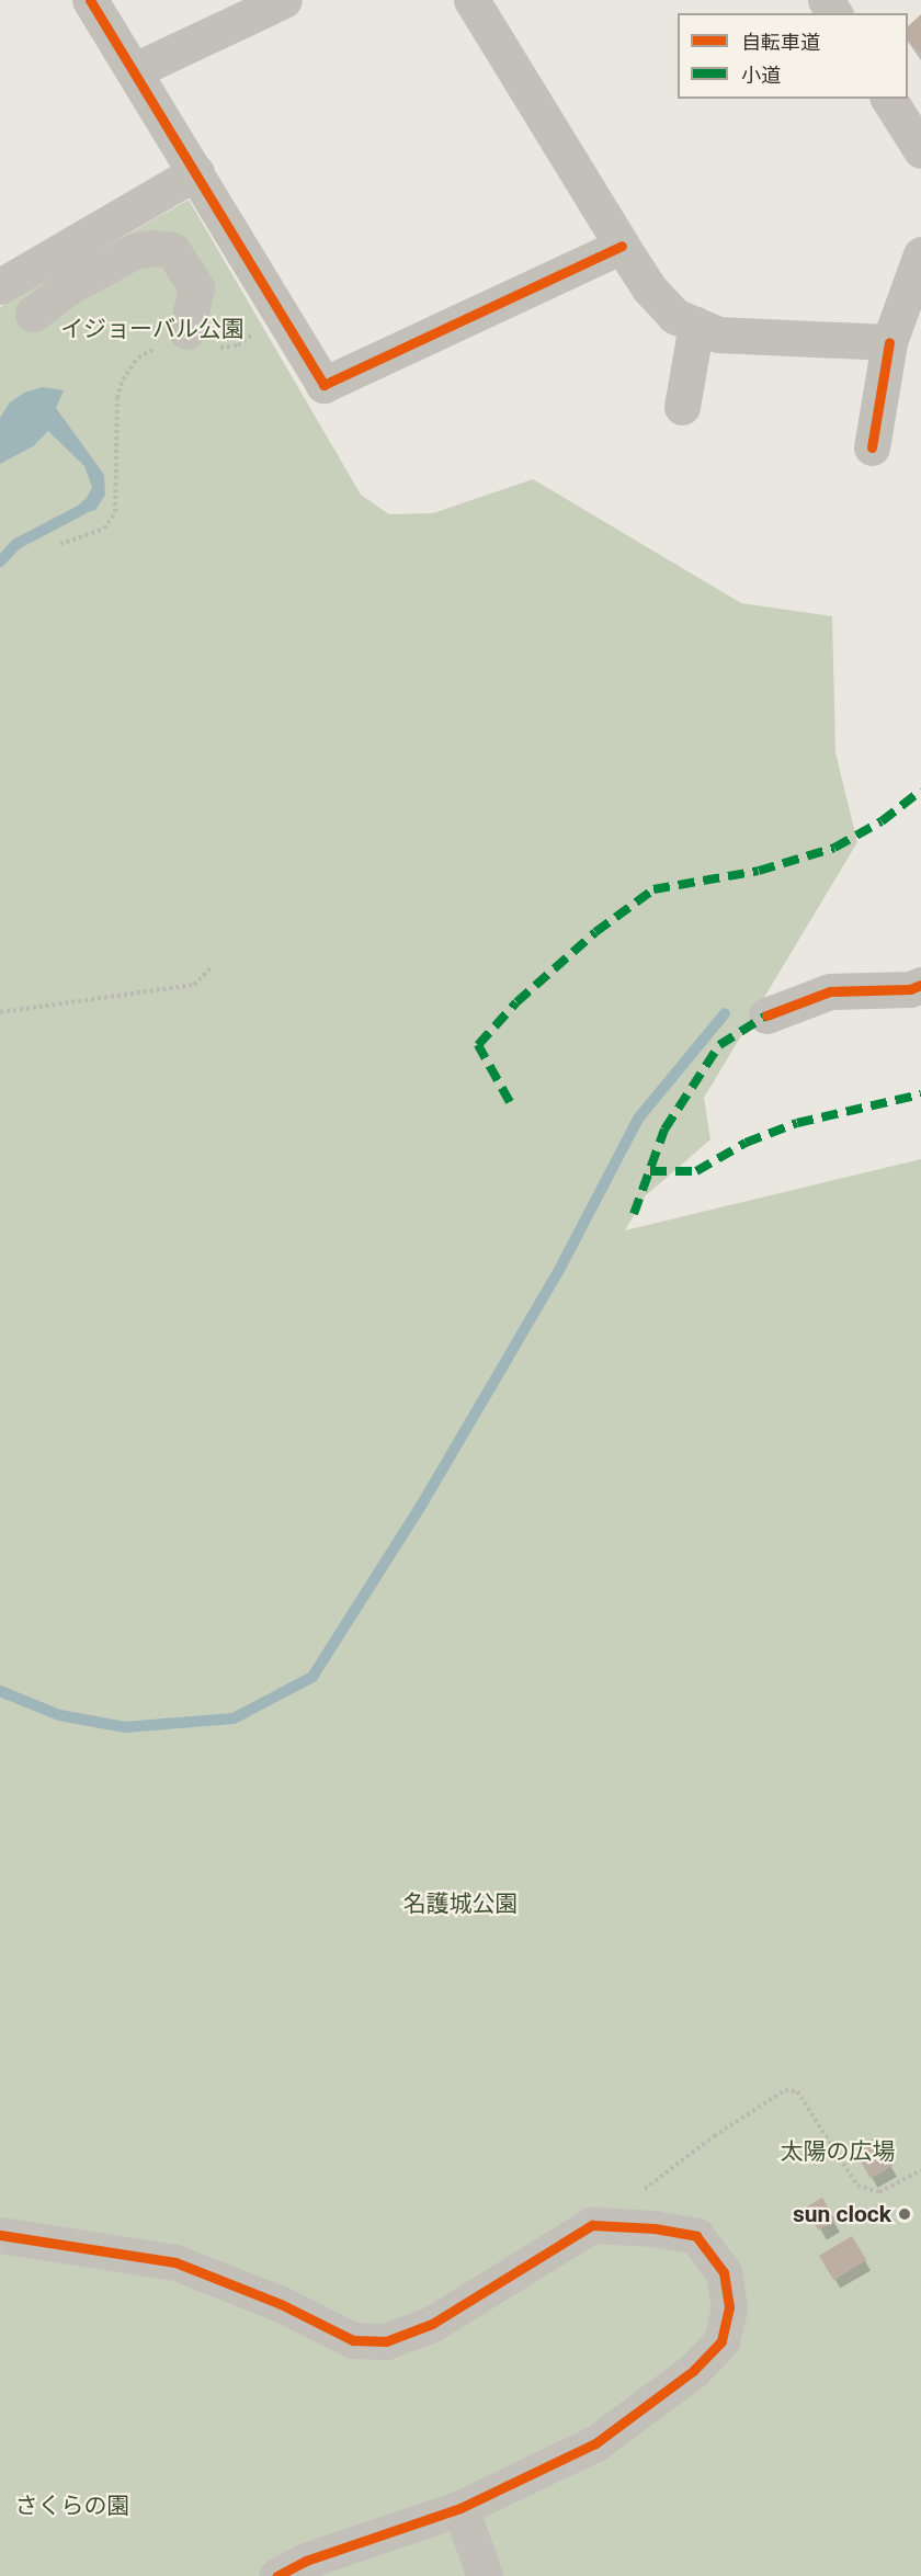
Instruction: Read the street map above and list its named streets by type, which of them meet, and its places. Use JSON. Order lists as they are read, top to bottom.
{
  "parks": [
    "イジョーバル公園",
    "名護城公園",
    "太陽の広場",
    "さくらの園"
  ],
  "places": ["sun clock"],
  "legend": ["自転車道", "小道"]
}
